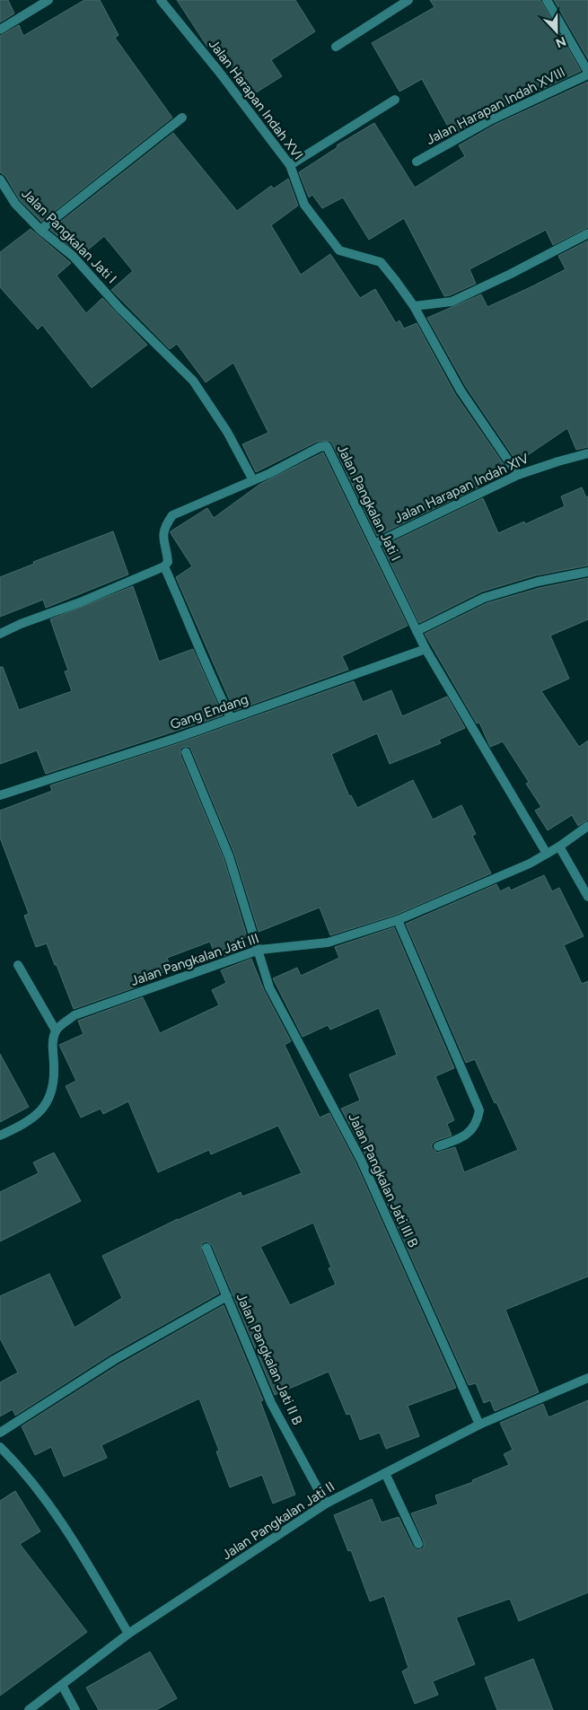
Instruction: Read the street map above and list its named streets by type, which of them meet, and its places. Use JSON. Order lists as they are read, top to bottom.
{
  "streets": {
    "street": [
      "Jalan Harapan Indah XVI",
      "Jalan Harapan Indah XVIII",
      "Jalan Pangkalan Jati I",
      "Jalan Harapan Indah XIV",
      "Gang Endang",
      "Jalan Pangkalan Jati III",
      "Jalan Pangkalan Jati III B",
      "Jalan Pangkalan Jati II B",
      "Jalan Pangkalan Jati II"
    ]
  },
  "crossings": [
    ["Jalan Harapan Indah XVI", "Jalan Harapan Indah XIV"],
    ["Jalan Pangkalan Jati I", "Jalan Harapan Indah XIV"],
    ["Jalan Pangkalan Jati I", "Gang Endang"],
    ["Jalan Pangkalan Jati I", "Jalan Pangkalan Jati III"],
    ["Jalan Pangkalan Jati III", "Jalan Pangkalan Jati III B"],
    ["Jalan Pangkalan Jati III B", "Jalan Pangkalan Jati II"],
    ["Jalan Pangkalan Jati II B", "Jalan Pangkalan Jati II"]
  ],
  "north": "bottom"
}
